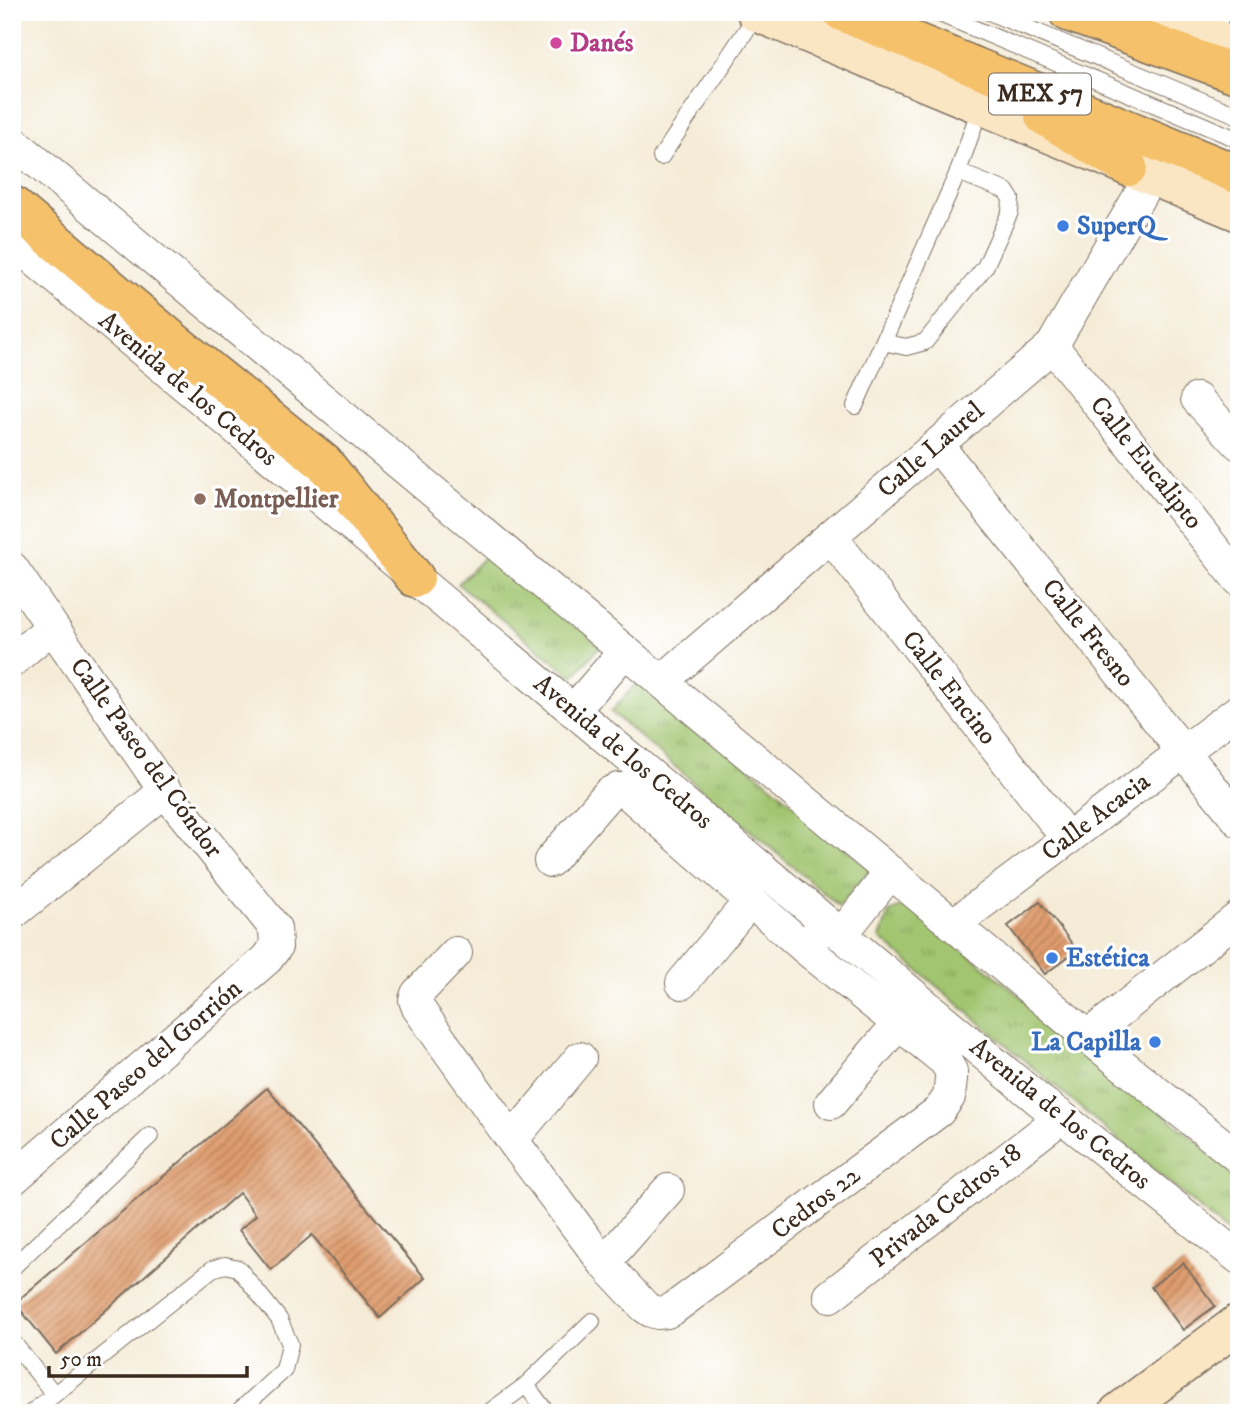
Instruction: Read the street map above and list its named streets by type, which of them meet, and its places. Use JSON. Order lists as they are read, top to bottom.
{
  "streets": {
    "highway": ["MEX 57"],
    "street": [
      "Avenida de los Cedros",
      "Calle Laurel",
      "Calle Eucalipto",
      "Calle Fresno",
      "Calle Encino",
      "Calle Paseo del Cóndor",
      "Calle Acacia",
      "Calle Paseo del Gorrión",
      "Cedros 22",
      "Privada Cedros 18"
    ]
  },
  "crossings": [
    ["Avenida de los Cedros", "Privada Cedros 18"],
    ["Calle Laurel", "Calle Eucalipto"],
    ["Calle Laurel", "Calle Fresno"],
    ["Calle Laurel", "Calle Encino"],
    ["Calle Fresno", "Calle Acacia"],
    ["Calle Encino", "Calle Acacia"],
    ["Calle Paseo del Cóndor", "Calle Paseo del Gorrión"]
  ],
  "places": [
    "Danés",
    "SuperQ",
    "Montpellier",
    "Estética",
    "La Capilla"
  ],
  "scale_bar": "50 m"
}
